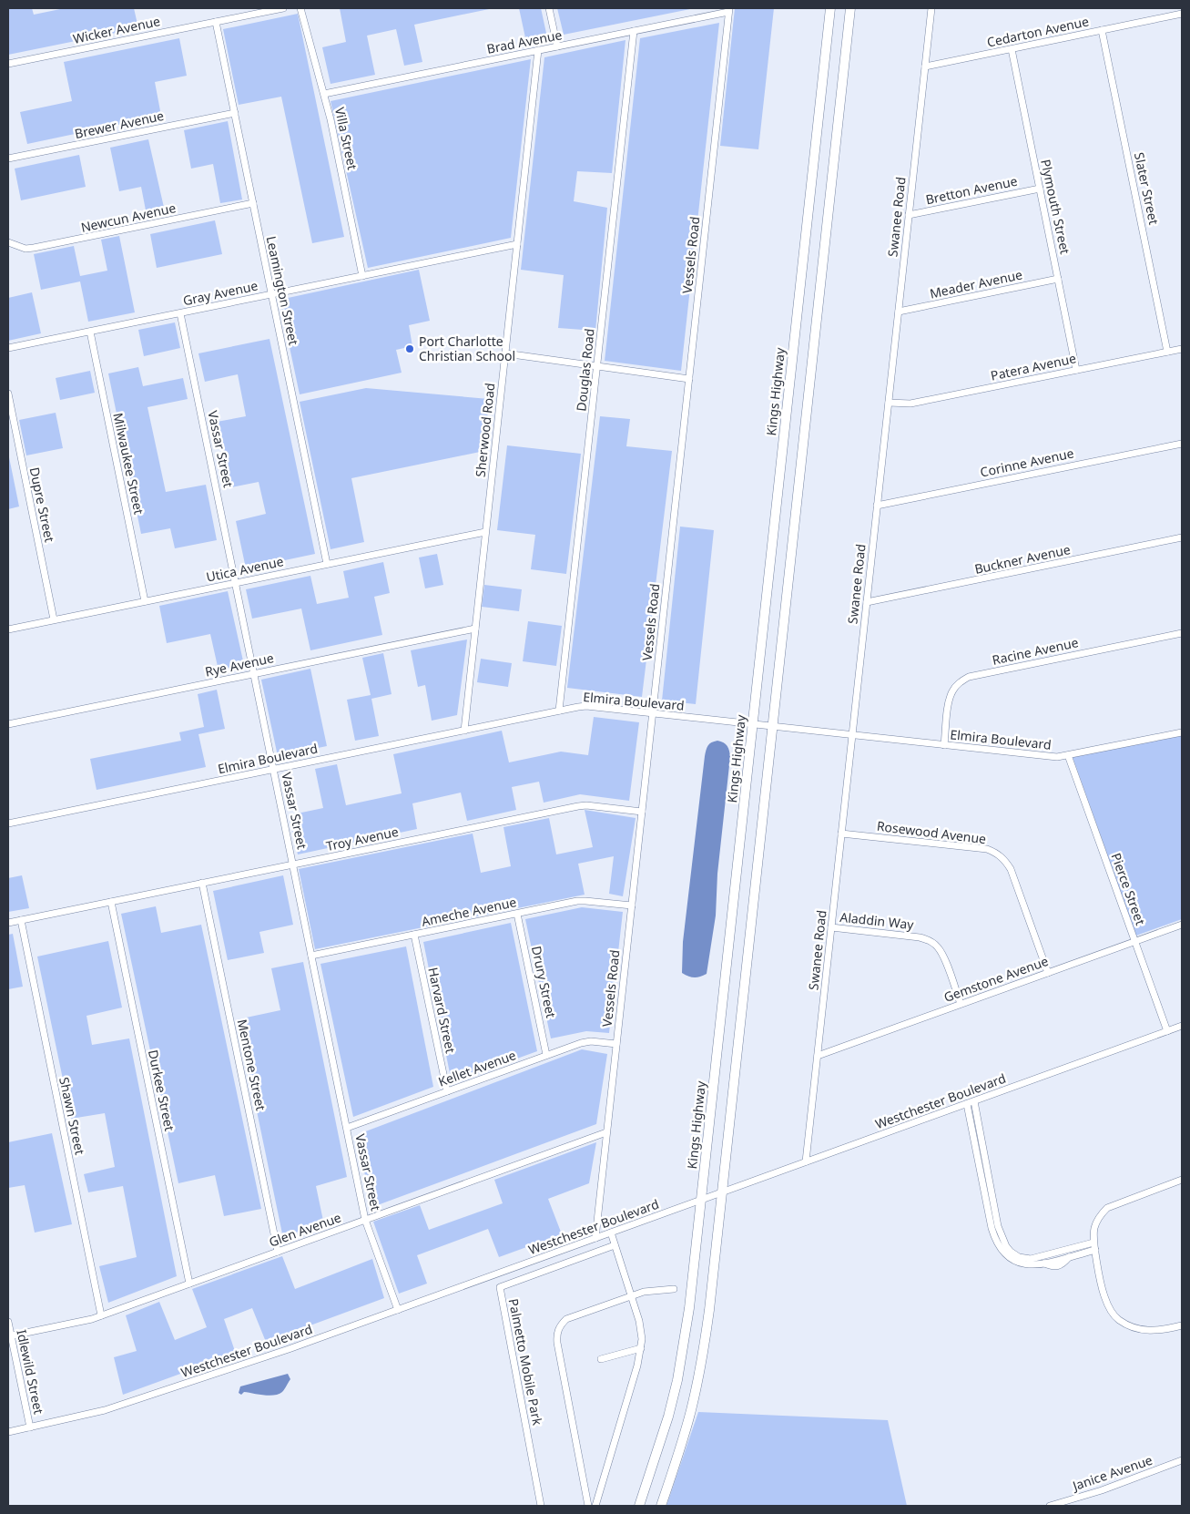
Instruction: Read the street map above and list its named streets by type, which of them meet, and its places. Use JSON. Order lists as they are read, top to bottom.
{
  "streets": {
    "main road": ["Kings Highway"],
    "street": [
      "Wicker Avenue",
      "Cedarton Avenue",
      "Brad Avenue",
      "Brewer Avenue",
      "Villa Street",
      "Slater Street",
      "Bretton Avenue",
      "Plymouth Street",
      "Swanee Road",
      "Newcun Avenue",
      "Vessels Road",
      "Meader Avenue",
      "Leamington Street",
      "Gray Avenue",
      "Patera Avenue",
      "Douglas Road",
      "Sherwood Road",
      "Vassar Street",
      "Corinne Avenue",
      "Milwaukee Street",
      "Dupre Street",
      "Buckner Avenue",
      "Utica Avenue",
      "Racine Avenue",
      "Rye Avenue",
      "Elmira Boulevard",
      "Rosewood Avenue",
      "Troy Avenue",
      "Pierce Street",
      "Ameche Avenue",
      "Aladdin Way",
      "Gemstone Avenue",
      "Drury Street",
      "Harvard Street",
      "Mentone Street",
      "Kellet Avenue",
      "Durkee Street",
      "Westchester Boulevard",
      "Shawn Street",
      "Glen Avenue",
      "Palmetto Mobile Park",
      "Idlewild Street",
      "Janice Avenue"
    ]
  },
  "crossings": [
    ["Wicker Avenue", "Leamington Street"],
    ["Cedarton Avenue", "Slater Street"],
    ["Cedarton Avenue", "Plymouth Street"],
    ["Cedarton Avenue", "Swanee Road"],
    ["Brad Avenue", "Villa Street"],
    ["Brad Avenue", "Vessels Road"],
    ["Brad Avenue", "Douglas Road"],
    ["Brad Avenue", "Sherwood Road"],
    ["Brewer Avenue", "Leamington Street"],
    ["Villa Street", "Gray Avenue"],
    ["Slater Street", "Patera Avenue"],
    ["Bretton Avenue", "Plymouth Street"],
    ["Bretton Avenue", "Swanee Road"],
    ["Plymouth Street", "Meader Avenue"],
    ["Plymouth Street", "Patera Avenue"],
    ["Swanee Road", "Meader Avenue"],
    ["Swanee Road", "Patera Avenue"],
    ["Swanee Road", "Corinne Avenue"],
    ["Swanee Road", "Buckner Avenue"],
    ["Swanee Road", "Elmira Boulevard"],
    ["Swanee Road", "Rosewood Avenue"],
    ["Swanee Road", "Aladdin Way"],
    ["Swanee Road", "Gemstone Avenue"],
    ["Swanee Road", "Westchester Boulevard"],
    ["Newcun Avenue", "Leamington Street"],
    ["Vessels Road", "Elmira Boulevard"],
    ["Vessels Road", "Troy Avenue"],
    ["Vessels Road", "Ameche Avenue"],
    ["Vessels Road", "Kellet Avenue"],
    ["Vessels Road", "Westchester Boulevard"],
    ["Vessels Road", "Glen Avenue"],
    ["Leamington Street", "Gray Avenue"],
    ["Leamington Street", "Utica Avenue"],
    ["Gray Avenue", "Sherwood Road"],
    ["Gray Avenue", "Vassar Street"],
    ["Gray Avenue", "Milwaukee Street"],
    ["Douglas Road", "Elmira Boulevard"],
    ["Kings Highway", "Elmira Boulevard"],
    ["Kings Highway", "Westchester Boulevard"],
    ["Sherwood Road", "Utica Avenue"],
    ["Sherwood Road", "Rye Avenue"],
    ["Sherwood Road", "Elmira Boulevard"],
    ["Vassar Street", "Utica Avenue"],
    ["Vassar Street", "Rye Avenue"],
    ["Vassar Street", "Elmira Boulevard"],
    ["Vassar Street", "Troy Avenue"],
    ["Vassar Street", "Ameche Avenue"],
    ["Vassar Street", "Kellet Avenue"],
    ["Vassar Street", "Westchester Boulevard"],
    ["Vassar Street", "Glen Avenue"],
    ["Milwaukee Street", "Utica Avenue"],
    ["Dupre Street", "Utica Avenue"],
    ["Racine Avenue", "Elmira Boulevard"],
    ["Elmira Boulevard", "Pierce Street"],
    ["Rosewood Avenue", "Gemstone Avenue"],
    ["Troy Avenue", "Mentone Street"],
    ["Troy Avenue", "Durkee Street"],
    ["Troy Avenue", "Shawn Street"],
    ["Pierce Street", "Gemstone Avenue"],
    ["Pierce Street", "Westchester Boulevard"],
    ["Ameche Avenue", "Drury Street"],
    ["Ameche Avenue", "Harvard Street"],
    ["Aladdin Way", "Gemstone Avenue"],
    ["Drury Street", "Kellet Avenue"],
    ["Harvard Street", "Kellet Avenue"],
    ["Mentone Street", "Glen Avenue"],
    ["Durkee Street", "Glen Avenue"],
    ["Westchester Boulevard", "Idlewild Street"],
    ["Shawn Street", "Glen Avenue"],
    ["Glen Avenue", "Idlewild Street"]
  ],
  "places": ["Port Charlotte Christian School"]
}
